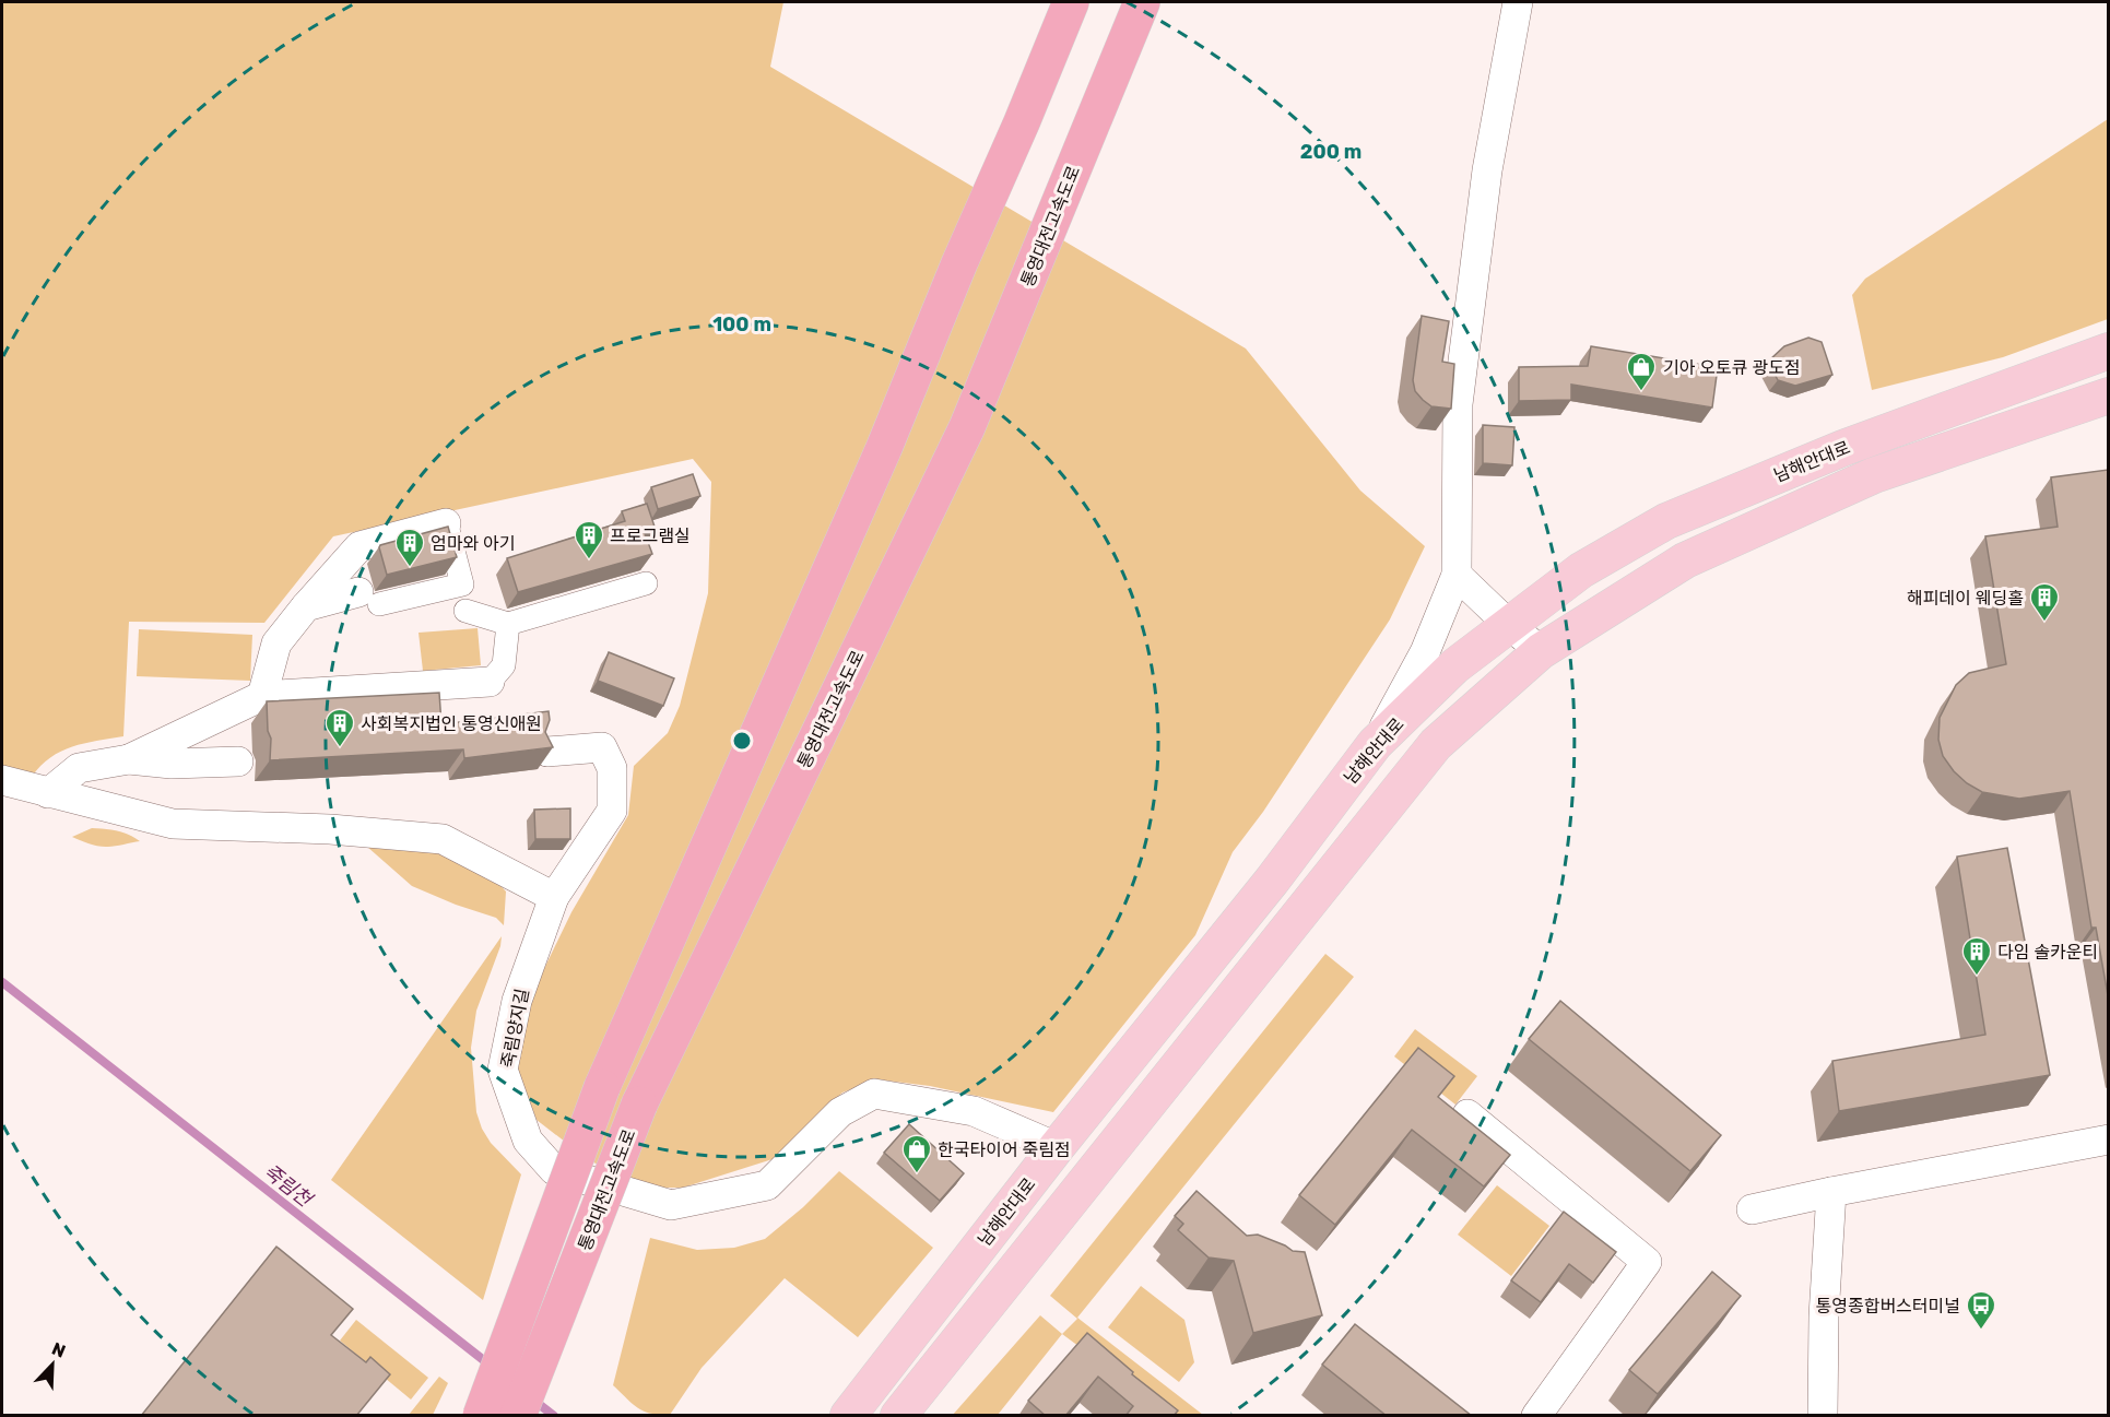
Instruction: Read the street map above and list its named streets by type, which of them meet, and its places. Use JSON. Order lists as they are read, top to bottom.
{
  "streets": {
    "highway": ["통영대전고속도로"],
    "main road": ["남해안대로"],
    "street": ["죽림양지길"]
  },
  "crossings": [
    ["남해안대로", "죽림양지길"]
  ],
  "water": ["죽림천"],
  "places": {
    "shop": ["기아 오토큐 광도점", "한국타이어 죽림점"],
    "building": [
      "프로그램실",
      "엄마와 아기",
      "해피데이 웨딩홀",
      "사회복지법인 통영신애원",
      "다임 솔카운티"
    ],
    "bus stop": ["통영종합버스터미널"]
  },
  "north": "top right",
  "rings": ["200 m", "100 m"]
}
